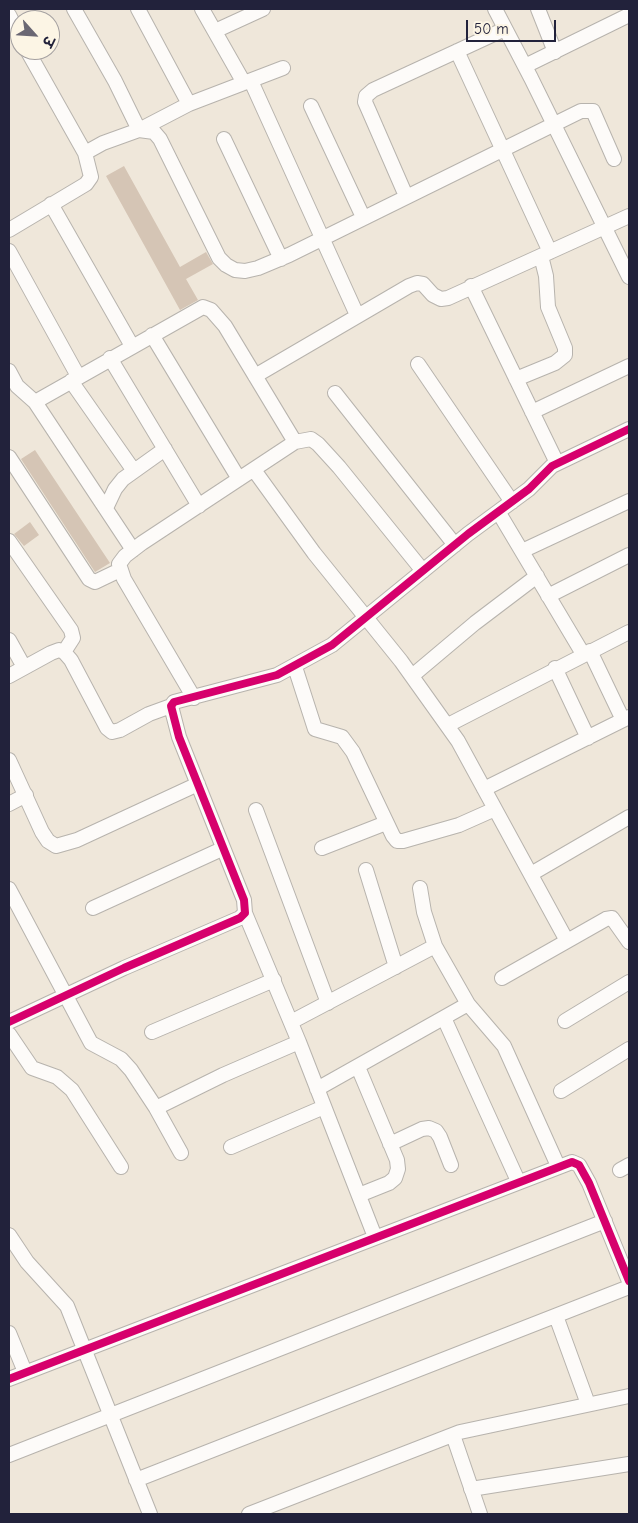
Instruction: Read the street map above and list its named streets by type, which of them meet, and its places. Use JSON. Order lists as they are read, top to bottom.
{
  "scale_bar": "50 m",
  "north": "bottom right"
}
